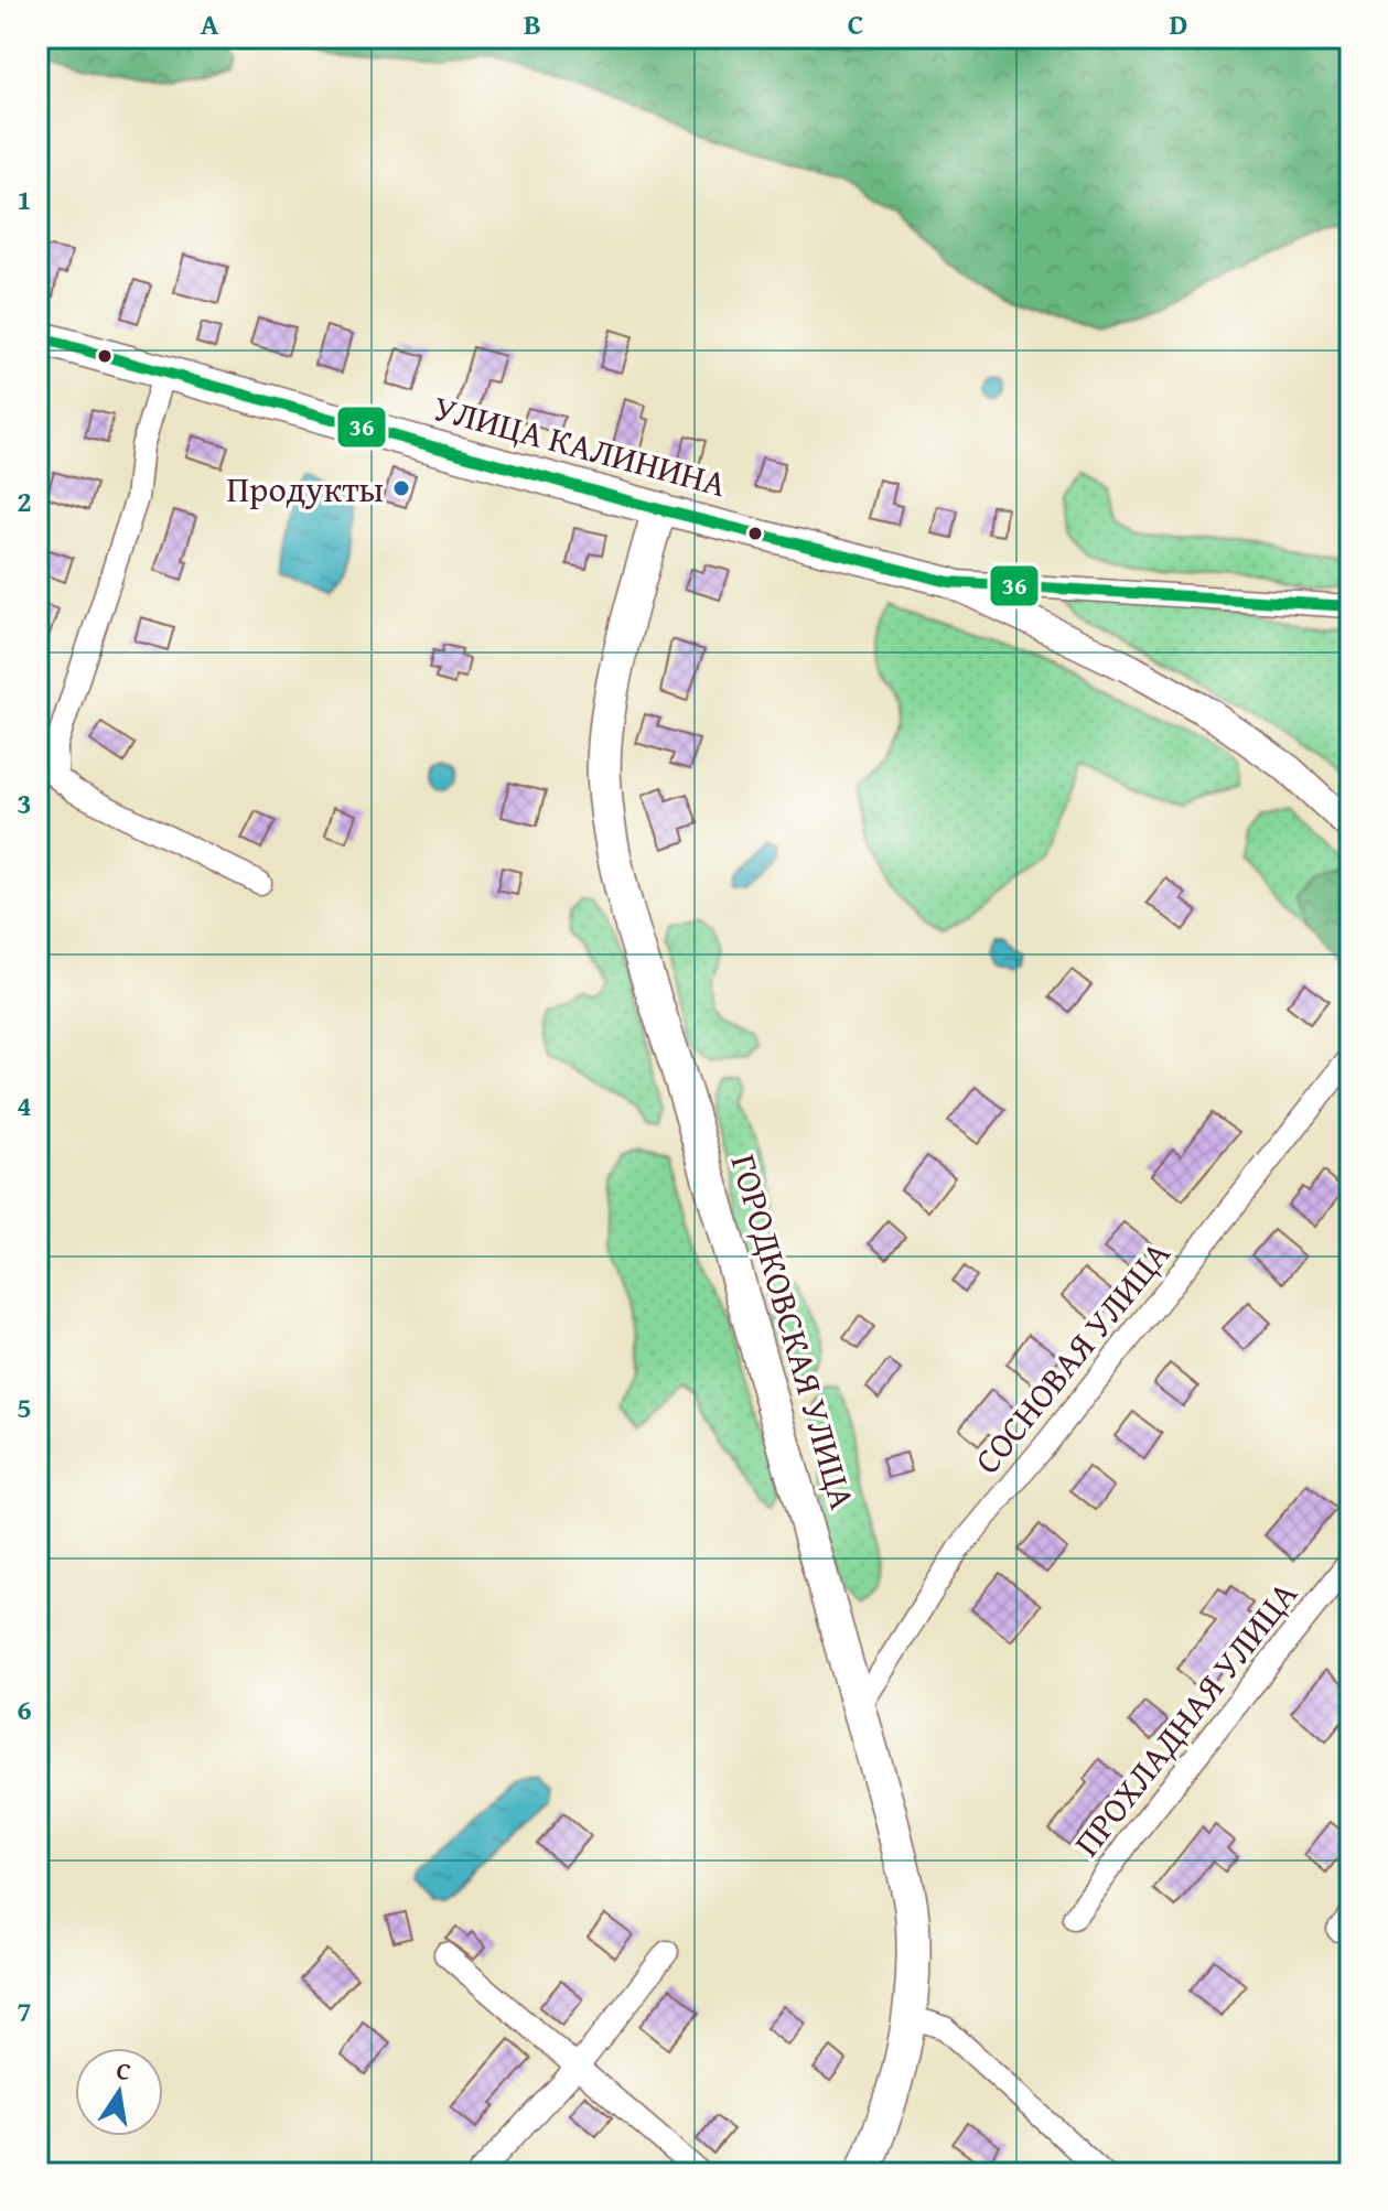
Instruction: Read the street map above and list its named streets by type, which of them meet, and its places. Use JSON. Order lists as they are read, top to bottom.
{
  "streets": {
    "main road": ["УЛИЦА КАЛИНИНА", "ГОРОДКОВСКАЯ УЛИЦА"],
    "street": ["СОСНОВАЯ УЛИЦА", "ПРОХЛАДНАЯ УЛИЦА"]
  },
  "crossings": [
    ["УЛИЦА КАЛИНИНА", "ГОРОДКОВСКАЯ УЛИЦА"],
    ["ГОРОДКОВСКАЯ УЛИЦА", "СОСНОВАЯ УЛИЦА"]
  ],
  "places": ["Продукты"],
  "lines": ["transit line 36"],
  "north": "top",
  "grid": {
    "columns": [
      "A",
      "B",
      "C",
      "D"
    ],
    "rows": [
      "1",
      "2",
      "3",
      "4",
      "5",
      "6",
      "7"
    ]
  }
}
